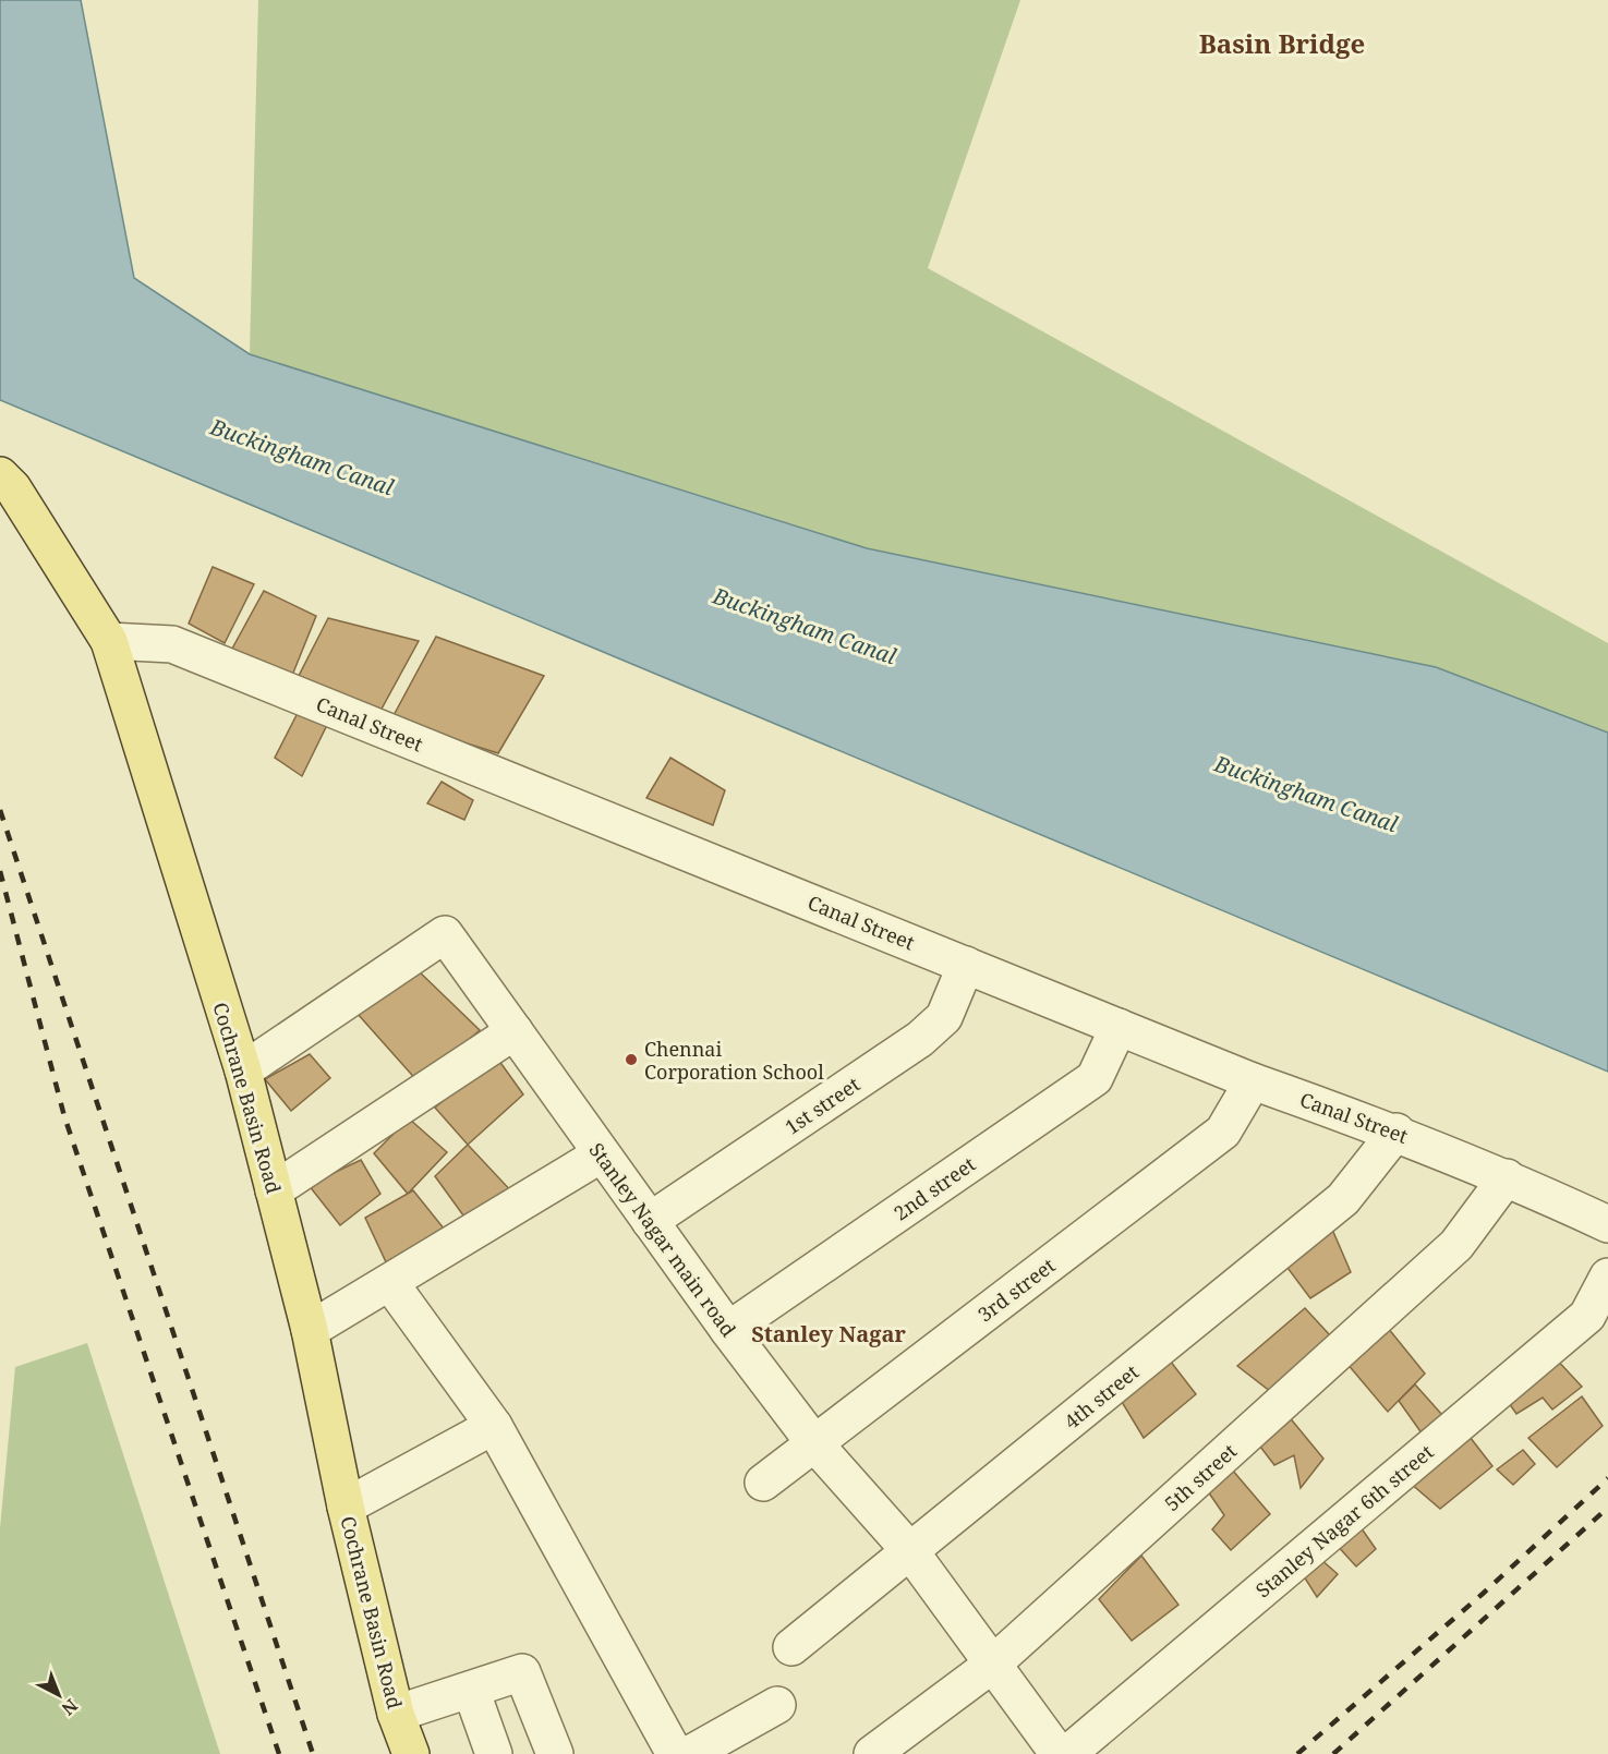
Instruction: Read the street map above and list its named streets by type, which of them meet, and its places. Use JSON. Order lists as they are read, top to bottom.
{
  "streets": {
    "main road": ["Cochrane Basin Road"],
    "street": [
      "Canal Street",
      "1st street",
      "2nd street",
      "Stanley Nagar main road",
      "3rd street",
      "4th street",
      "5th street",
      "Stanley Nagar 6th street"
    ]
  },
  "crossings": [
    ["Canal Street", "Cochrane Basin Road"],
    ["Canal Street", "1st street"],
    ["Canal Street", "2nd street"],
    ["Canal Street", "3rd street"],
    ["Canal Street", "4th street"],
    ["Canal Street", "5th street"],
    ["Cochrane Basin Road", "Stanley Nagar main road"],
    ["1st street", "Stanley Nagar main road"],
    ["2nd street", "Stanley Nagar main road"],
    ["Stanley Nagar main road", "3rd street"],
    ["Stanley Nagar main road", "4th street"],
    ["Stanley Nagar main road", "5th street"]
  ],
  "districts": ["Basin Bridge", "Stanley Nagar"],
  "water": ["Buckingham Canal"],
  "places": ["Chennai Corporation School"],
  "north": "bottom right"
}
